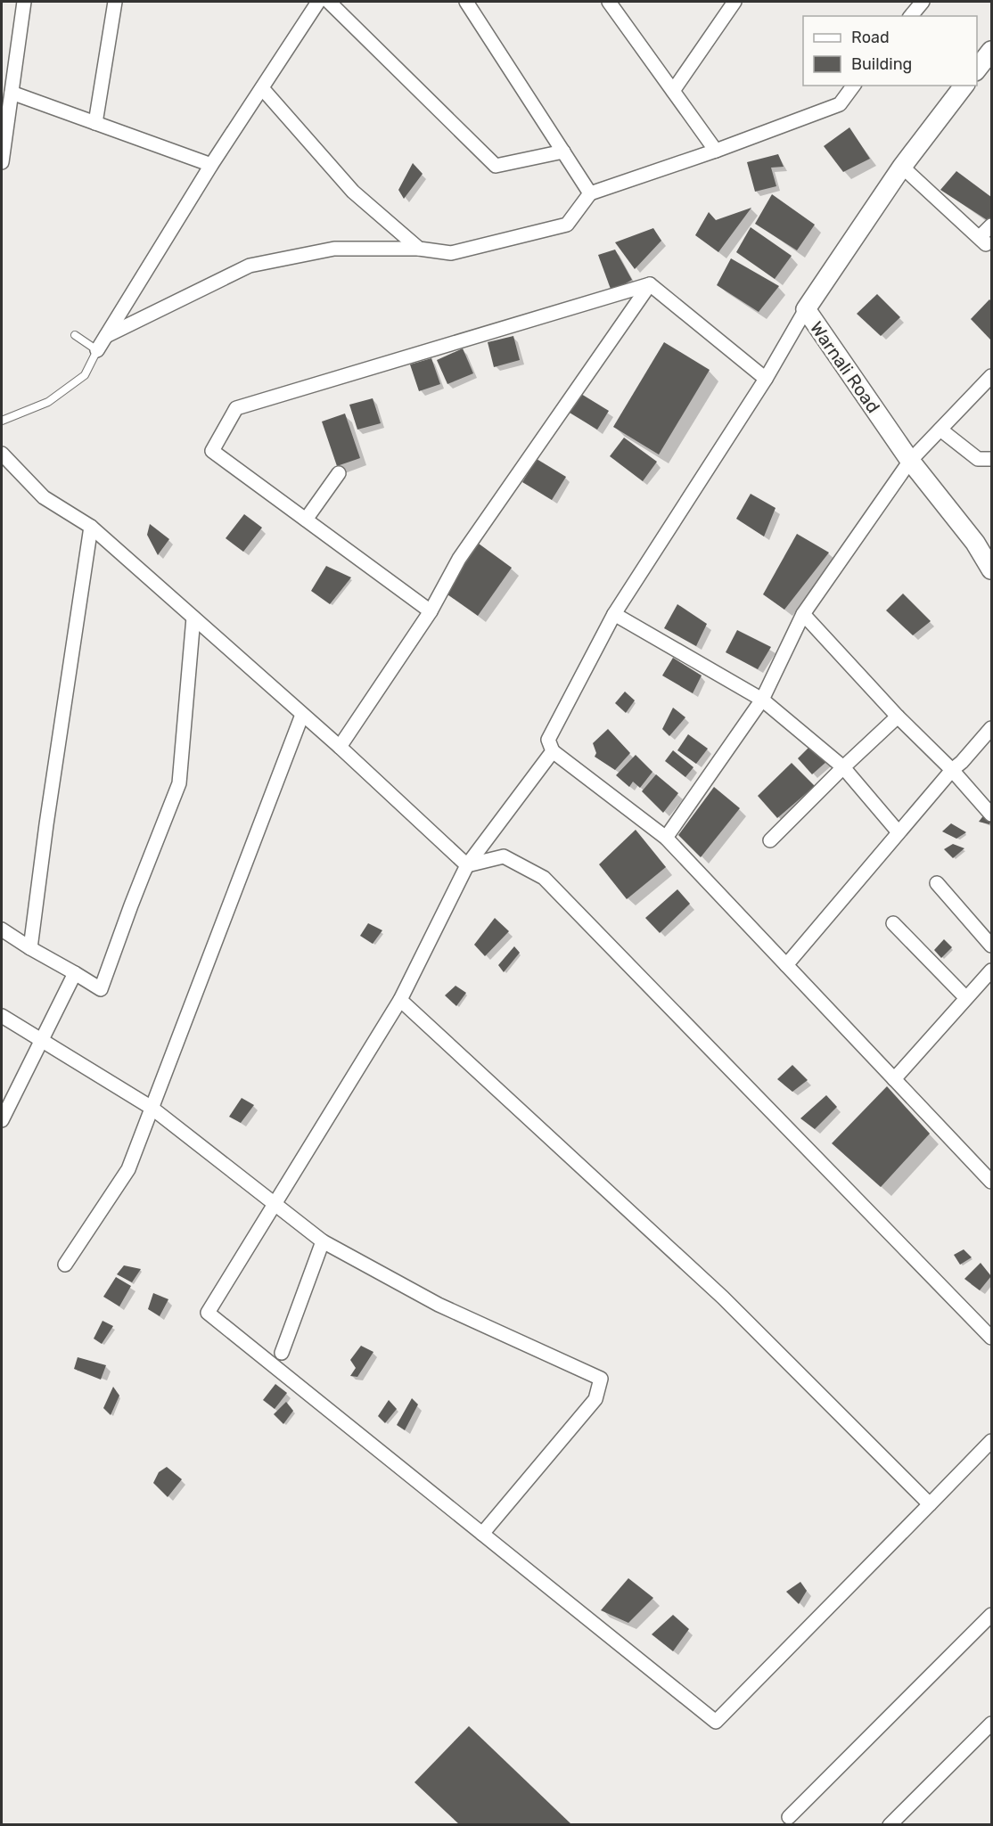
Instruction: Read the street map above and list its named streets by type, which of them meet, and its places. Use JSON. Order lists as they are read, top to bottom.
{
  "streets": {
    "main road": ["Warnali Road"]
  },
  "legend": ["Road", "Building"]
}
